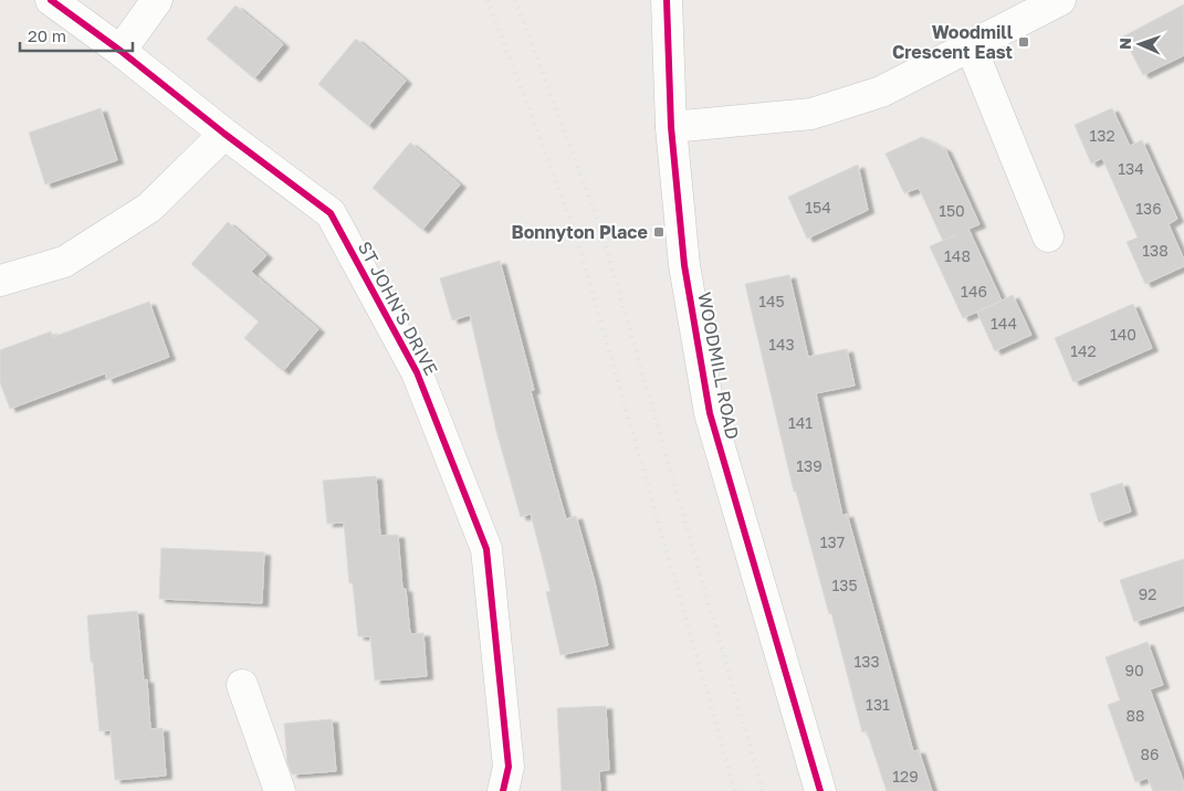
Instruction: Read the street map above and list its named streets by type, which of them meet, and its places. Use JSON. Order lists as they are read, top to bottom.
{
  "streets": {
    "street": ["ST JOHN'S DRIVE", "WOODMILL ROAD"]
  },
  "places": {
    "transit": ["Woodmill Crescent East", "Bonnyton Place"]
  },
  "house_numbers": [
    "132",
    "134",
    "154",
    "136",
    "150",
    "138",
    "148",
    "146",
    "145",
    "144",
    "140",
    "143",
    "142",
    "141",
    "139",
    "137",
    "135",
    "92",
    "133",
    "90",
    "131",
    "88",
    "86",
    "129"
  ],
  "scale_bar": "20 m",
  "north": "left"
}
